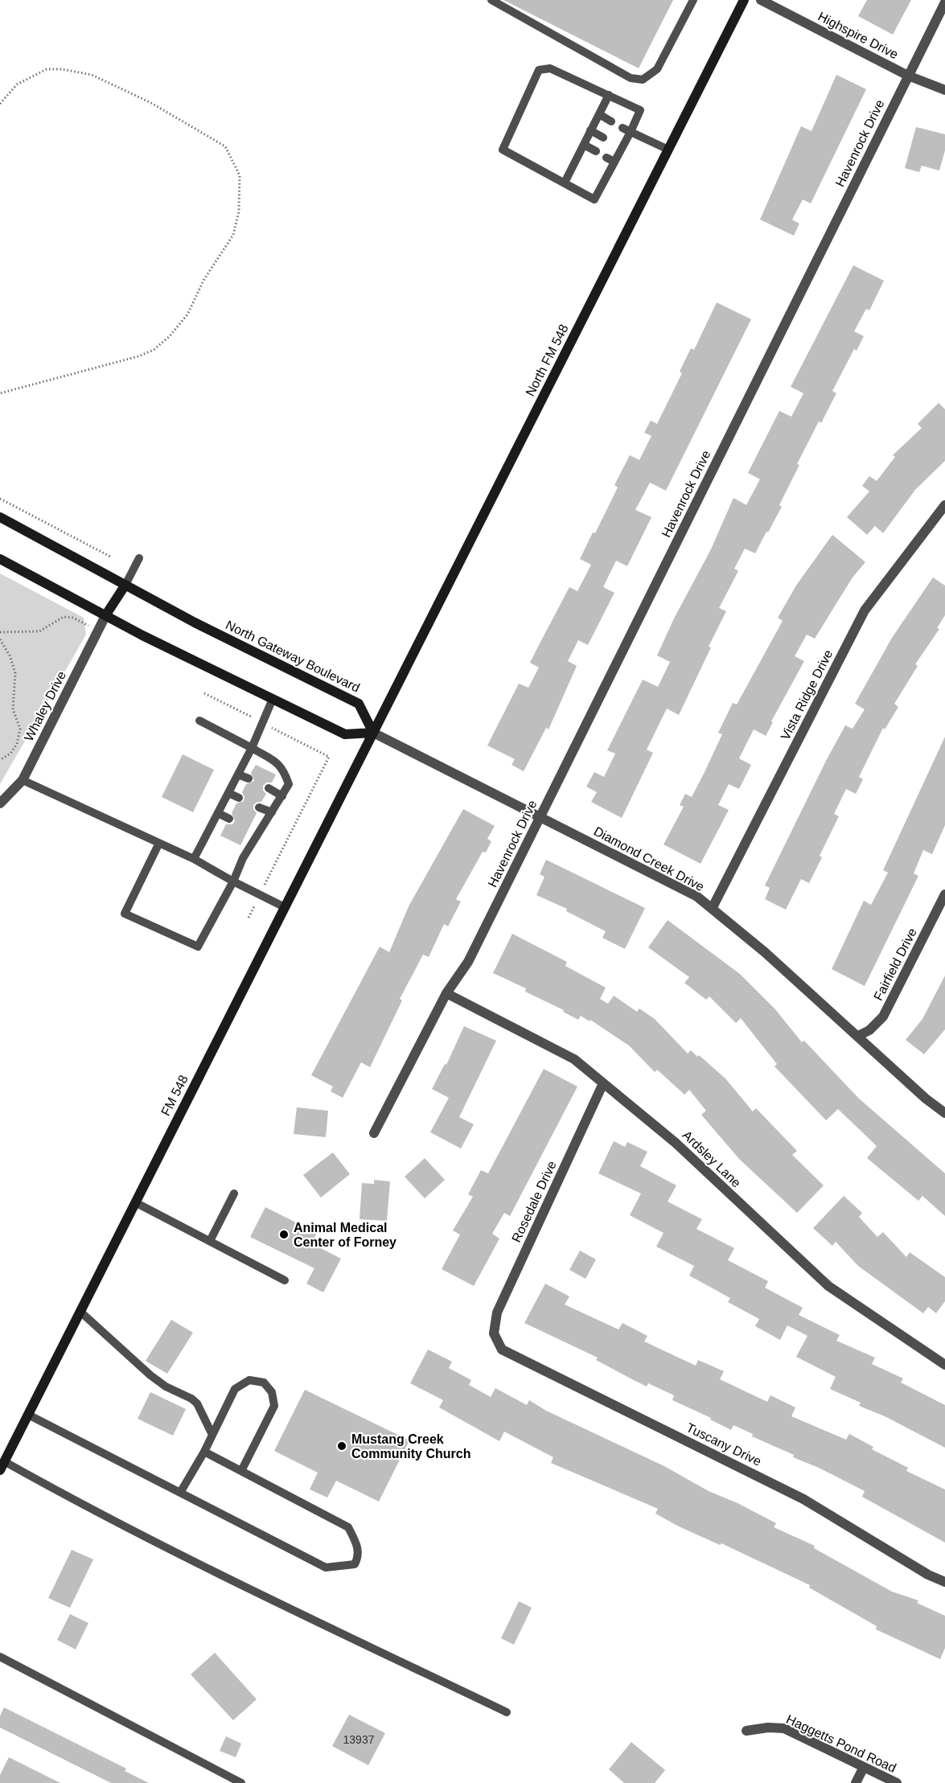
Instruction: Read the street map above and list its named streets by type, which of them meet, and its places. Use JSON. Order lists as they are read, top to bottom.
{
  "streets": {
    "main road": ["North FM 548", "North Gateway Boulevard", "FM 548"],
    "street": [
      "Highspire Drive",
      "Havenrock Drive",
      "Vista Ridge Drive",
      "Whaley Drive",
      "Diamond Creek Drive",
      "Fairfield Drive",
      "Ardsley Lane",
      "Rosedale Drive",
      "Tuscany Drive",
      "Haggetts Pond Road"
    ]
  },
  "crossings": [
    ["Highspire Drive", "Havenrock Drive"],
    ["Havenrock Drive", "Diamond Creek Drive"],
    ["Havenrock Drive", "Ardsley Lane"],
    ["North FM 548", "North Gateway Boulevard"],
    ["North FM 548", "Diamond Creek Drive"],
    ["North FM 548", "FM 548"],
    ["North Gateway Boulevard", "Diamond Creek Drive"],
    ["North Gateway Boulevard", "FM 548"],
    ["Vista Ridge Drive", "Diamond Creek Drive"],
    ["Diamond Creek Drive", "Fairfield Drive"],
    ["Diamond Creek Drive", "FM 548"],
    ["Ardsley Lane", "Rosedale Drive"],
    ["Rosedale Drive", "Tuscany Drive"]
  ],
  "places": ["Animal Medical Center of Forney", "Mustang Creek Community Church"],
  "house_numbers": ["13937"]
}
